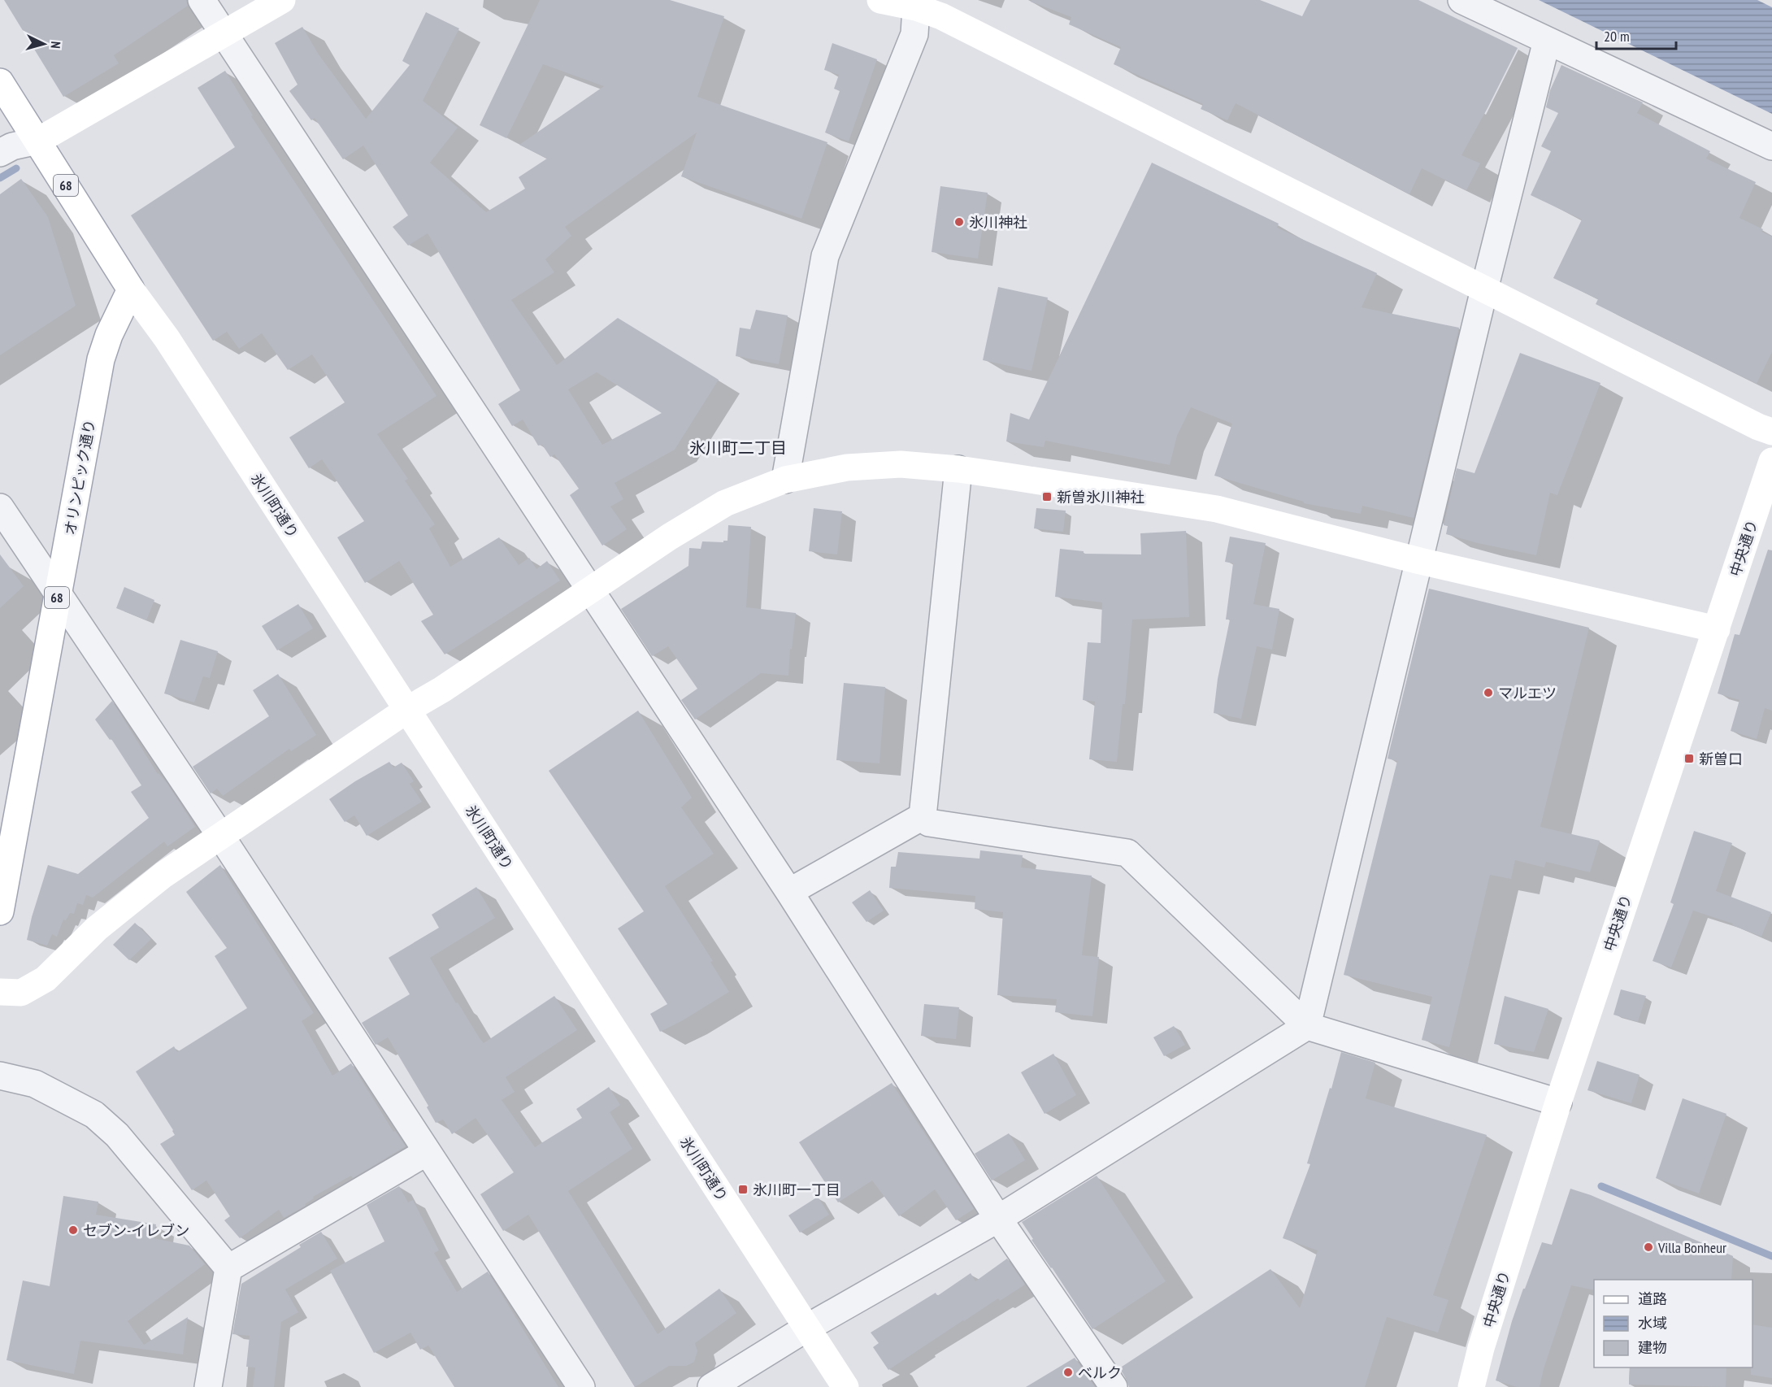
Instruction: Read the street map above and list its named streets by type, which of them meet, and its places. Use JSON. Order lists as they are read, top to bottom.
{
  "streets": {
    "street": [
      "68",
      "オリンピック通り",
      "氷川町通り",
      "中央通り"
    ]
  },
  "crossings": [
    ["68", "オリンピック通り"],
    ["68", "氷川町通り"],
    ["オリンピック通り", "氷川町通り"]
  ],
  "districts": ["氷川町二丁目"],
  "places": {
    "other": [
      "氷川神社",
      "マルエツ",
      "セブン-イレブン",
      "Villa Bonheur",
      "ベルク"
    ],
    "transit": ["新曽氷川神社", "新曽口", "氷川町一丁目"]
  },
  "legend": ["道路", "水域", "建物"],
  "scale_bar": "20 m",
  "north": "right"
}
